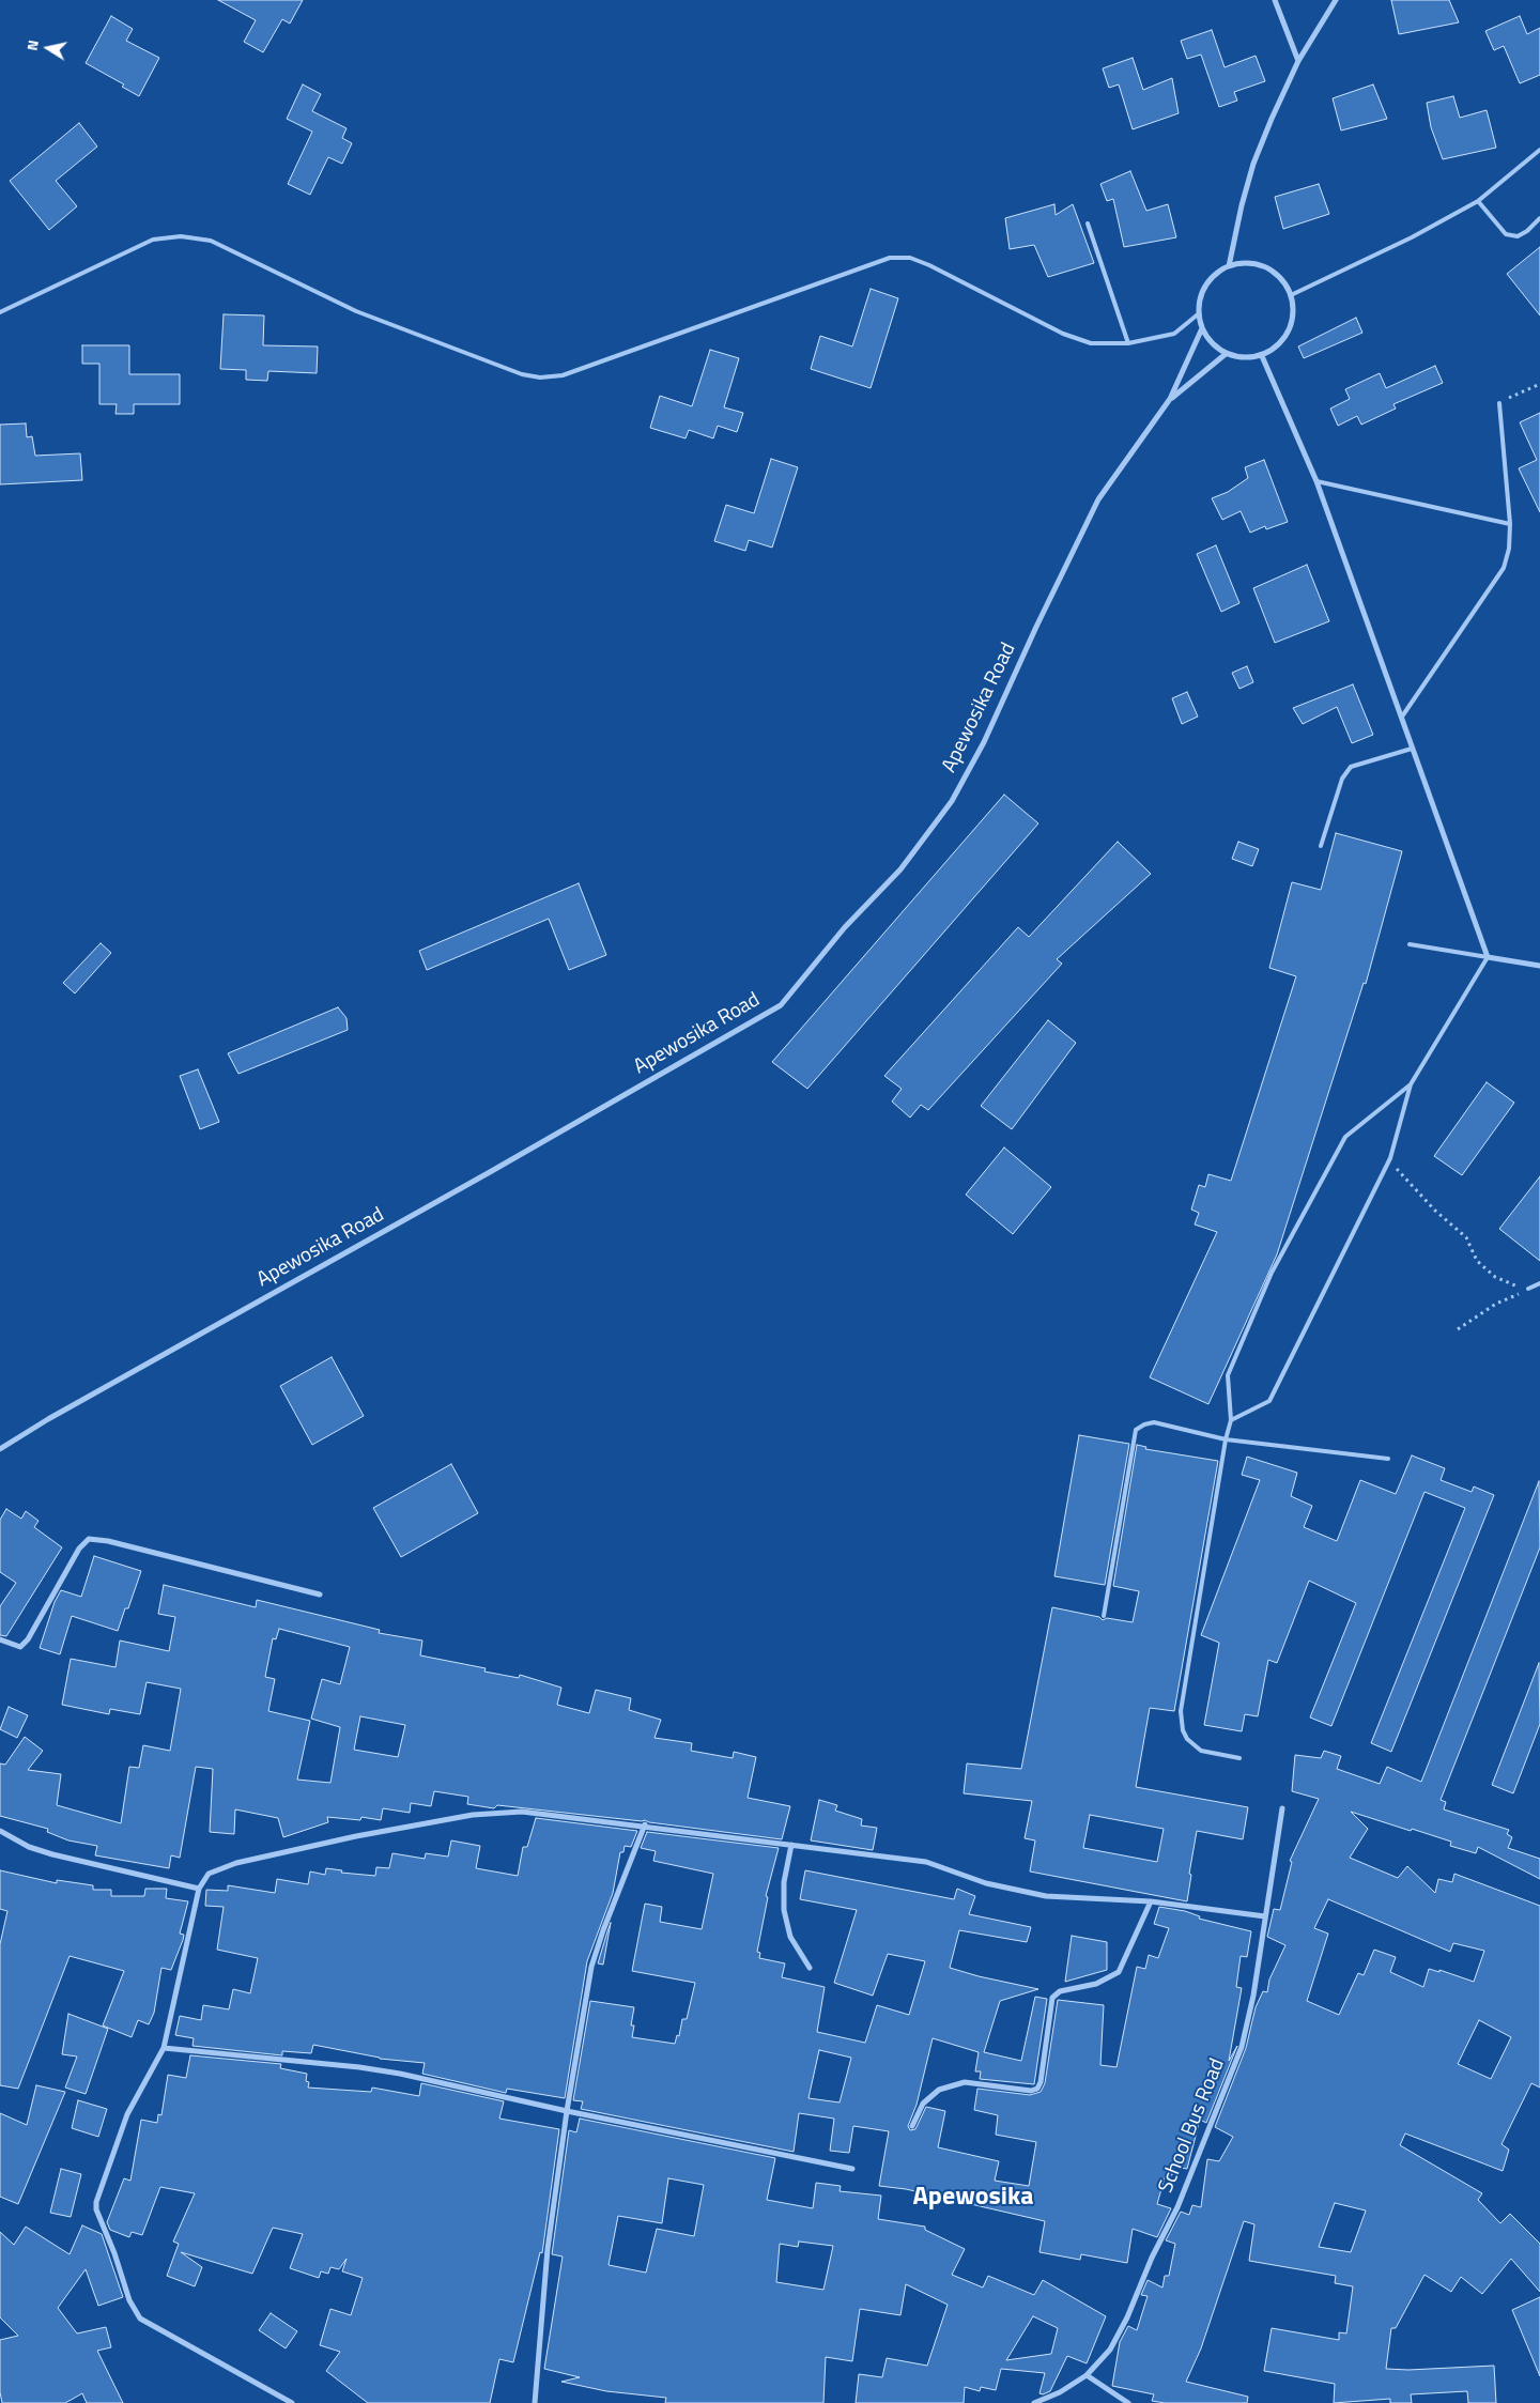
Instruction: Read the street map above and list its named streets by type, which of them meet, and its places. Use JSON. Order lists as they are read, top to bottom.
{
  "streets": {
    "street": ["Apewosika Road", "School Bus Road"]
  },
  "districts": ["Apewosika"],
  "north": "left"
}
